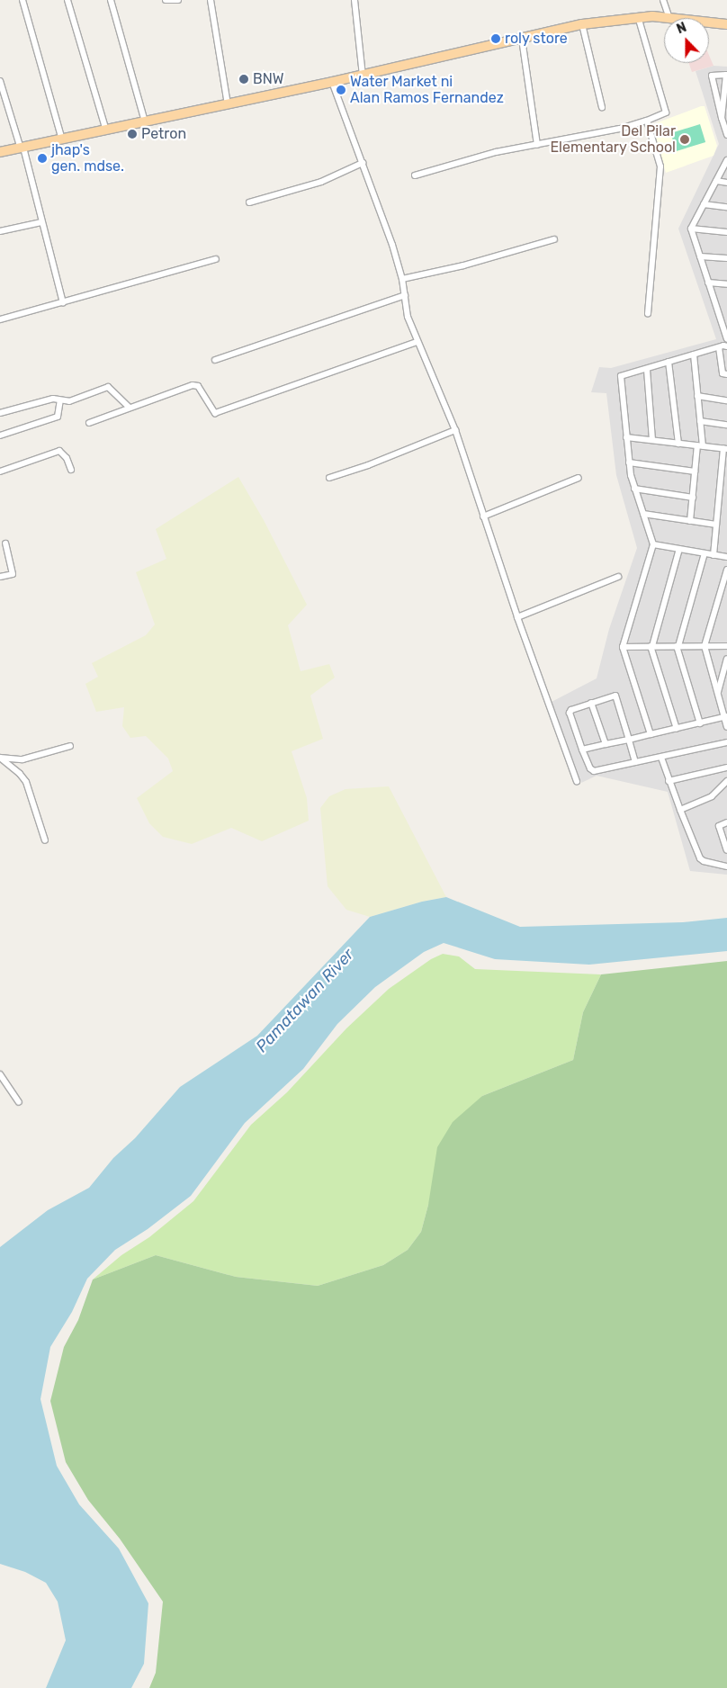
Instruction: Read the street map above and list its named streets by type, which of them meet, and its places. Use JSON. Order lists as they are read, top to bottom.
{
  "water": ["Pamatawan River"],
  "places": [
    "roly store",
    "BNW",
    "Water Market ni Alan Ramos Fernandez",
    "Petron",
    "Del Pilar Elementary School",
    "jhap's gen. mdse."
  ],
  "north": "top"
}
